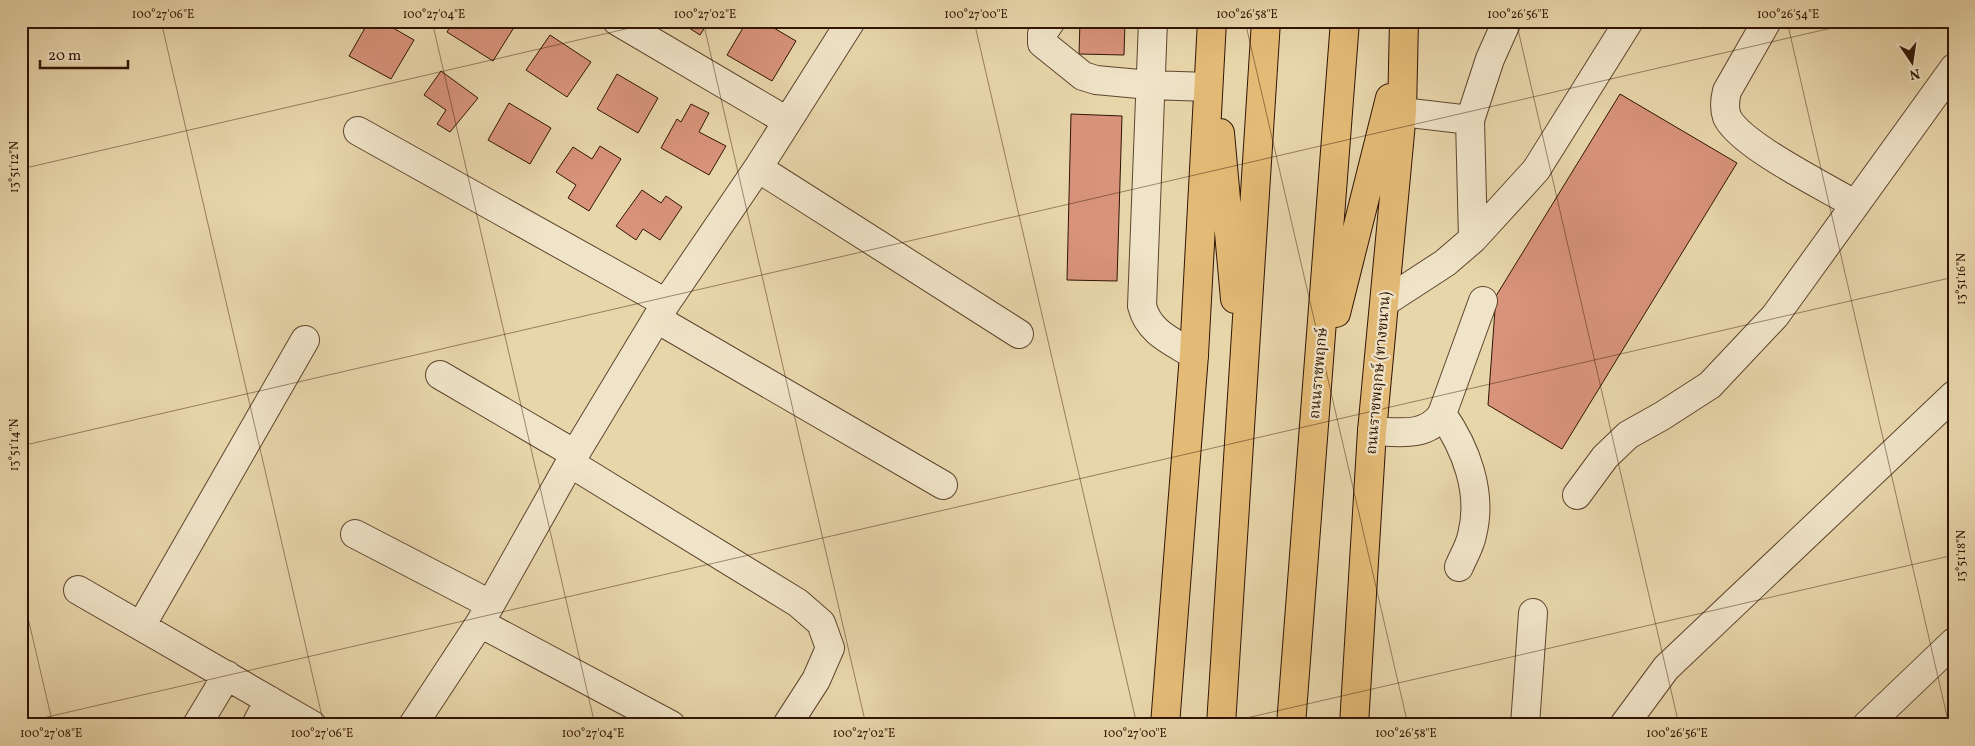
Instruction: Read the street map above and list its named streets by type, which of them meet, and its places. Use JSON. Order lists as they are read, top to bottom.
{
  "streets": {
    "main road": ["ถนนราชพฤกษ์", "ถนนราชพฤกษ์ (ทางขนาน)"]
  },
  "scale_bar": "20 m",
  "north": "bottom",
  "coordinates": [
    "100°27'06\"E",
    "100°27'04\"E",
    "100°27'02\"E",
    "100°27'00\"E",
    "100°26'58\"E",
    "100°26'56\"E",
    "100°26'54\"E",
    "13°51'12\"N",
    "13°51'16\"N",
    "13°51'14\"N",
    "13°51'18\"N",
    "100°27'08\"E"
  ]
}
